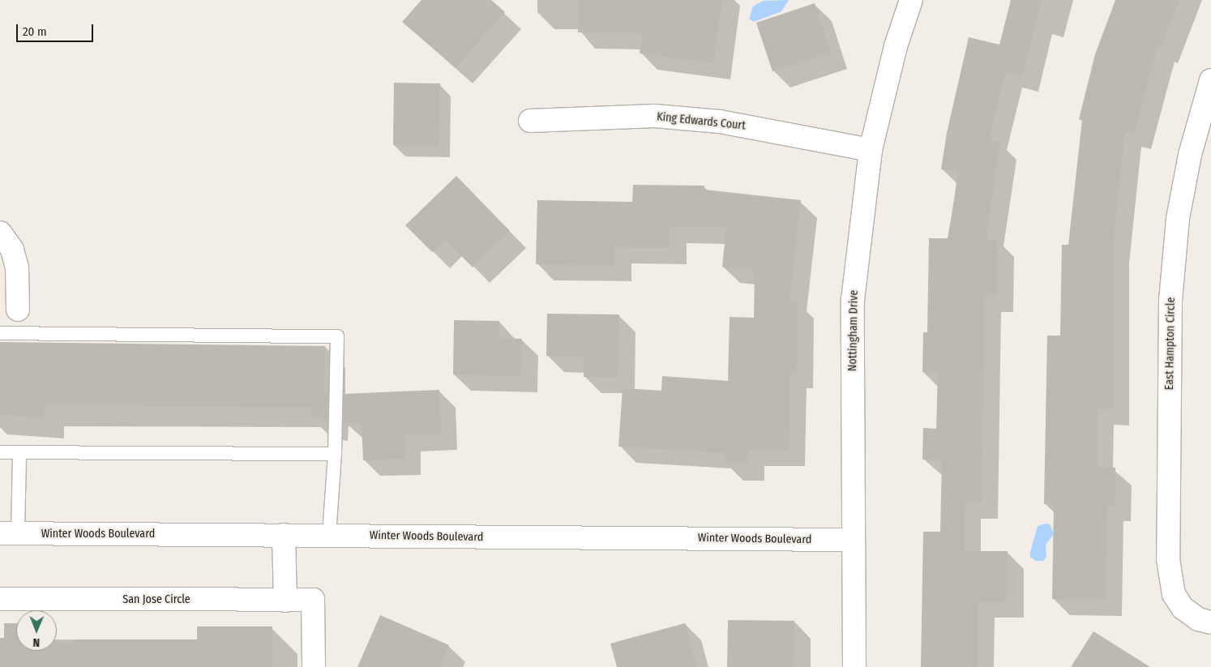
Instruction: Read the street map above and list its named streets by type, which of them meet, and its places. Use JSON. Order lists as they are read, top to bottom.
{
  "streets": {
    "street": [
      "King Edwards Court",
      "Nottingham Drive",
      "East Hampton Circle",
      "Winter Woods Boulevard",
      "San Jose Circle"
    ]
  },
  "crossings": [
    ["King Edwards Court", "Nottingham Drive"],
    ["Nottingham Drive", "Winter Woods Boulevard"]
  ],
  "scale_bar": "20 m",
  "north": "bottom"
}
